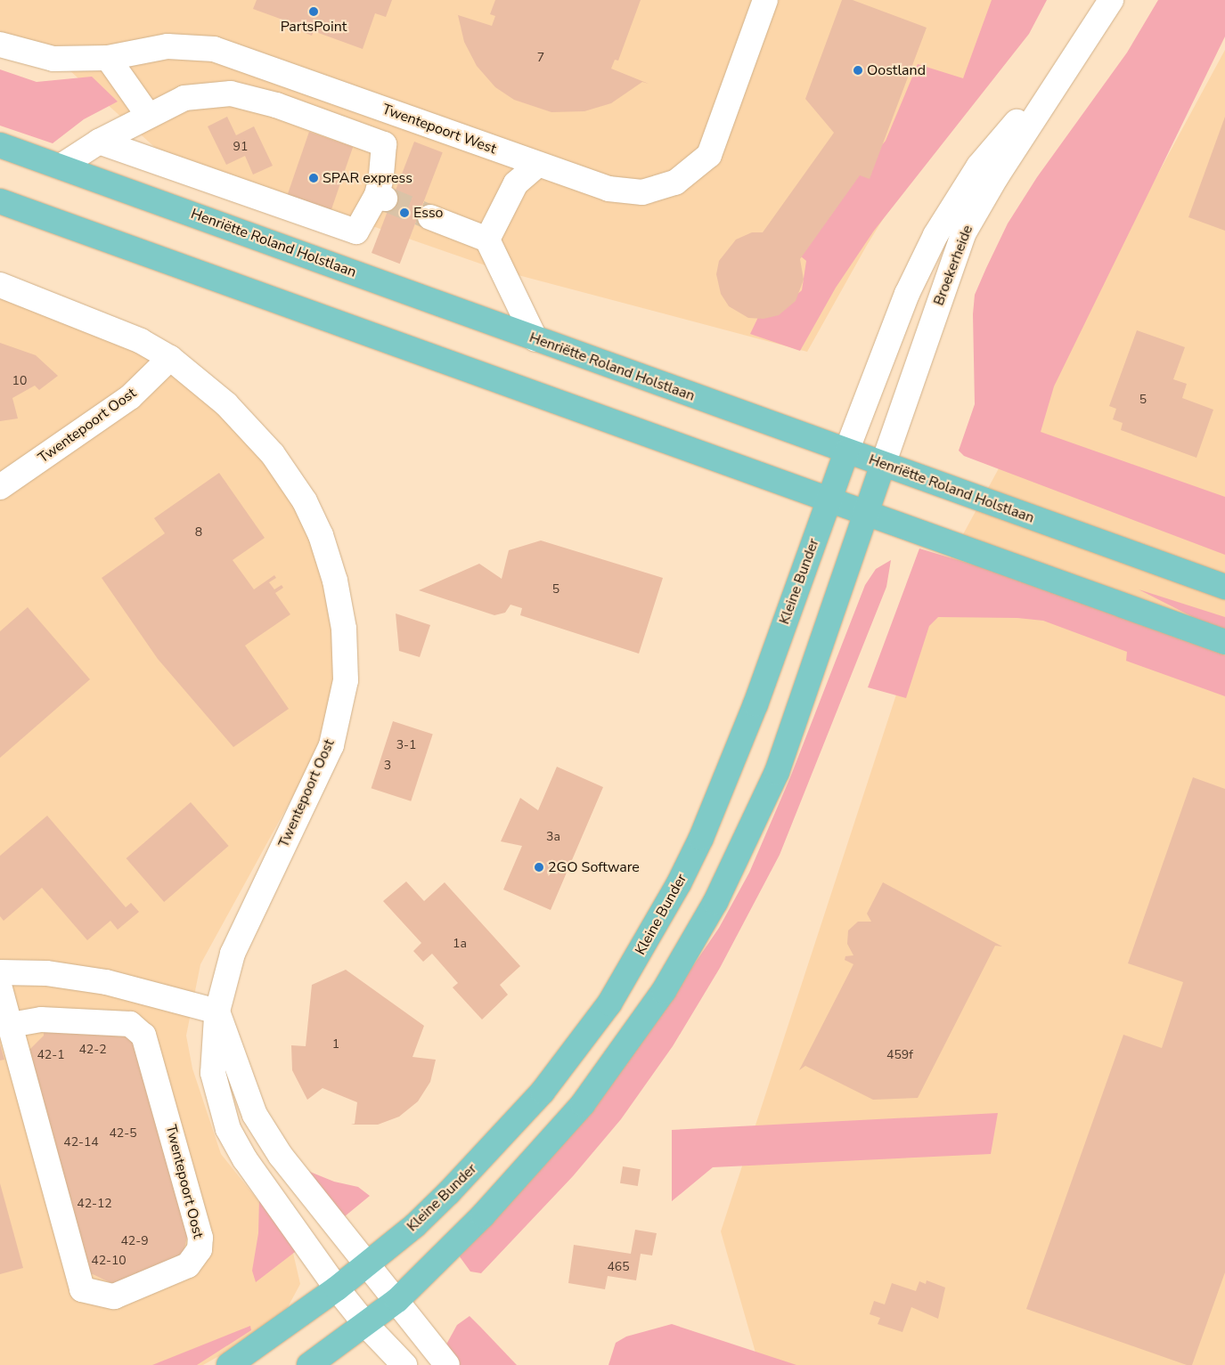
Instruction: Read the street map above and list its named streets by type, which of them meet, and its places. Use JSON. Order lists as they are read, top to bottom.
{
  "streets": {
    "main road": ["Henriëtte Roland Holstlaan", "Broekerheide", "Kleine Bunder"],
    "street": ["Twentepoort West", "Twentepoort Oost"]
  },
  "crossings": [
    ["Henriëtte Roland Holstlaan", "Broekerheide"],
    ["Henriëtte Roland Holstlaan", "Kleine Bunder"],
    ["Broekerheide", "Kleine Bunder"],
    ["Twentepoort Oost", "Kleine Bunder"]
  ],
  "places": [
    "PartsPoint",
    "Oostland",
    "SPAR express",
    "Esso",
    "2GO Software"
  ],
  "house_numbers": [
    "7",
    "91",
    "10",
    "5",
    "8",
    "5",
    "3-1",
    "3",
    "3a",
    "1a",
    "1",
    "42-2",
    "42-1",
    "459f",
    "42-5",
    "42-14",
    "42-12",
    "42-9",
    "42-10",
    "465"
  ]
}
